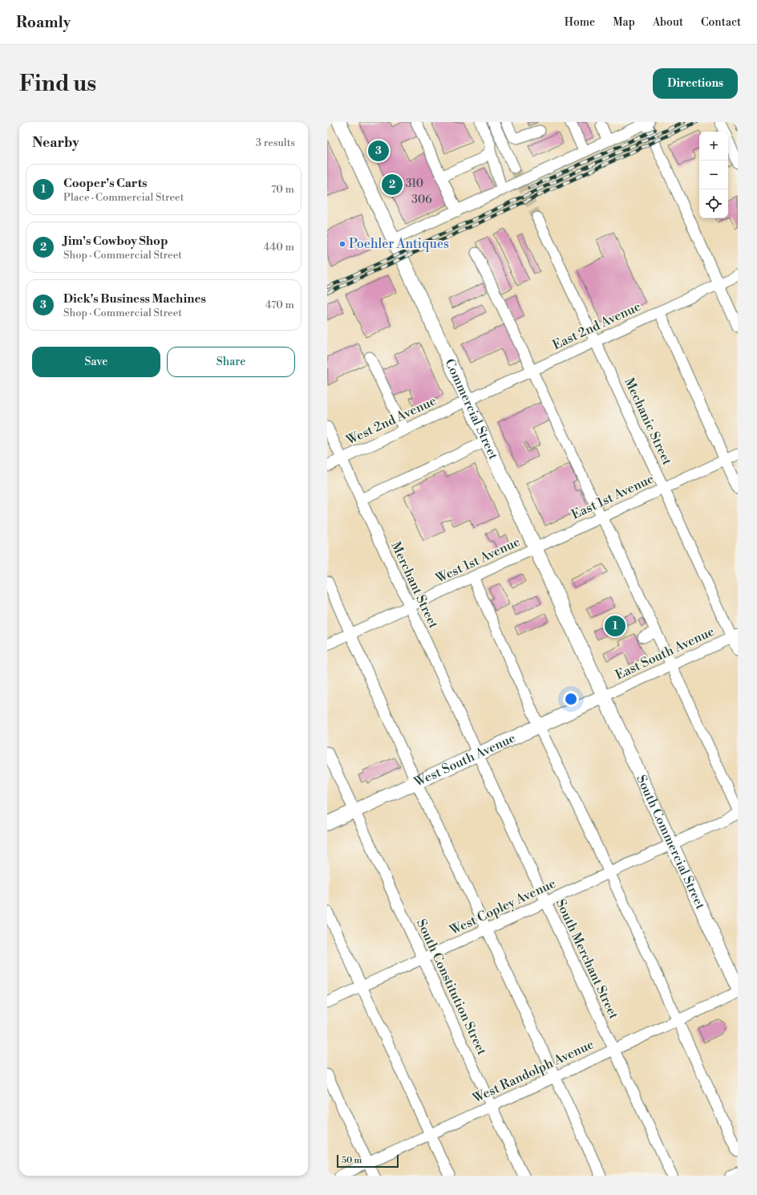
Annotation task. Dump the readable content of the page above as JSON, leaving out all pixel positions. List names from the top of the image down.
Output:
{
  "streets": {
    "main road": ["Commercial Street", "West South Avenue", "South Commercial Street"],
    "street": [
      "East 2nd Avenue",
      "West 2nd Avenue",
      "Mechanic Street",
      "East 1st Avenue",
      "West 1st Avenue",
      "Merchant Street",
      "East South Avenue",
      "West Copley Avenue",
      "South Merchant Street",
      "South Constitution Street",
      "West Randolph Avenue"
    ]
  },
  "crossings": [
    ["East 2nd Avenue", "Commercial Street"],
    ["East 2nd Avenue", "West 2nd Avenue"],
    ["East 2nd Avenue", "Mechanic Street"],
    ["Commercial Street", "West 2nd Avenue"],
    ["Commercial Street", "East 1st Avenue"],
    ["Commercial Street", "West 1st Avenue"],
    ["Commercial Street", "East South Avenue"],
    ["Commercial Street", "West South Avenue"],
    ["Commercial Street", "South Commercial Street"],
    ["West 2nd Avenue", "Merchant Street"],
    ["Mechanic Street", "East 1st Avenue"],
    ["Mechanic Street", "East South Avenue"],
    ["East 1st Avenue", "West 1st Avenue"],
    ["West 1st Avenue", "Merchant Street"],
    ["Merchant Street", "West South Avenue"],
    ["Merchant Street", "South Merchant Street"],
    ["East South Avenue", "West South Avenue"],
    ["East South Avenue", "South Commercial Street"],
    ["West South Avenue", "South Commercial Street"],
    ["West South Avenue", "South Merchant Street"],
    ["West South Avenue", "South Constitution Street"],
    ["South Commercial Street", "West Copley Avenue"],
    ["West Copley Avenue", "South Merchant Street"],
    ["West Copley Avenue", "South Constitution Street"],
    ["South Merchant Street", "West Randolph Avenue"],
    ["South Constitution Street", "West Randolph Avenue"]
  ],
  "places": ["Poehler Antiques"],
  "house_numbers": ["310", "306"],
  "scale_bar": "50 m",
  "page": {
    "header": "Roamly",
    "nav": [
      "Home",
      "Map",
      "About",
      "Contact"
    ],
    "buttons": [
      "Directions",
      ["Save", "Share"]
    ],
    "title": "Find us",
    "heading": ["Nearby", "3 results"],
    "map_buttons": ["+", "−"],
    "pins": ["3", "2", "1"],
    "list": [
      {
        "mark": "1",
        "name": "Cooper's Carts",
        "note": "Place · Commercial Street",
        "value": "70 m"
      },
      {
        "mark": "2",
        "name": "Jim's Cowboy Shop",
        "note": "Shop · Commercial Street",
        "value": "440 m"
      },
      {
        "mark": "3",
        "name": "Dick's Business Machines",
        "note": "Shop · Commercial Street",
        "value": "470 m"
      }
    ],
    "scale": "50 m"
  }
}
